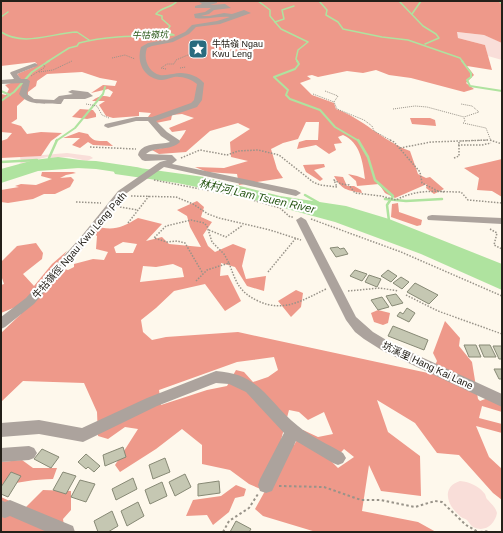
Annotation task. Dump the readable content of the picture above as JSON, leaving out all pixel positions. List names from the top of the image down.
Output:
{
  "streets": {
    "street": ["牛牯嶺徑 Ngau Kwu Leng Path", "坑溪里 Hang Kai Lane"]
  },
  "water": ["牛牯嶺坑", "林村河 Lam Tsuen River"],
  "places": {
    "place": ["牛牯嶺 Ngau Kwu Leng"]
  }
}
